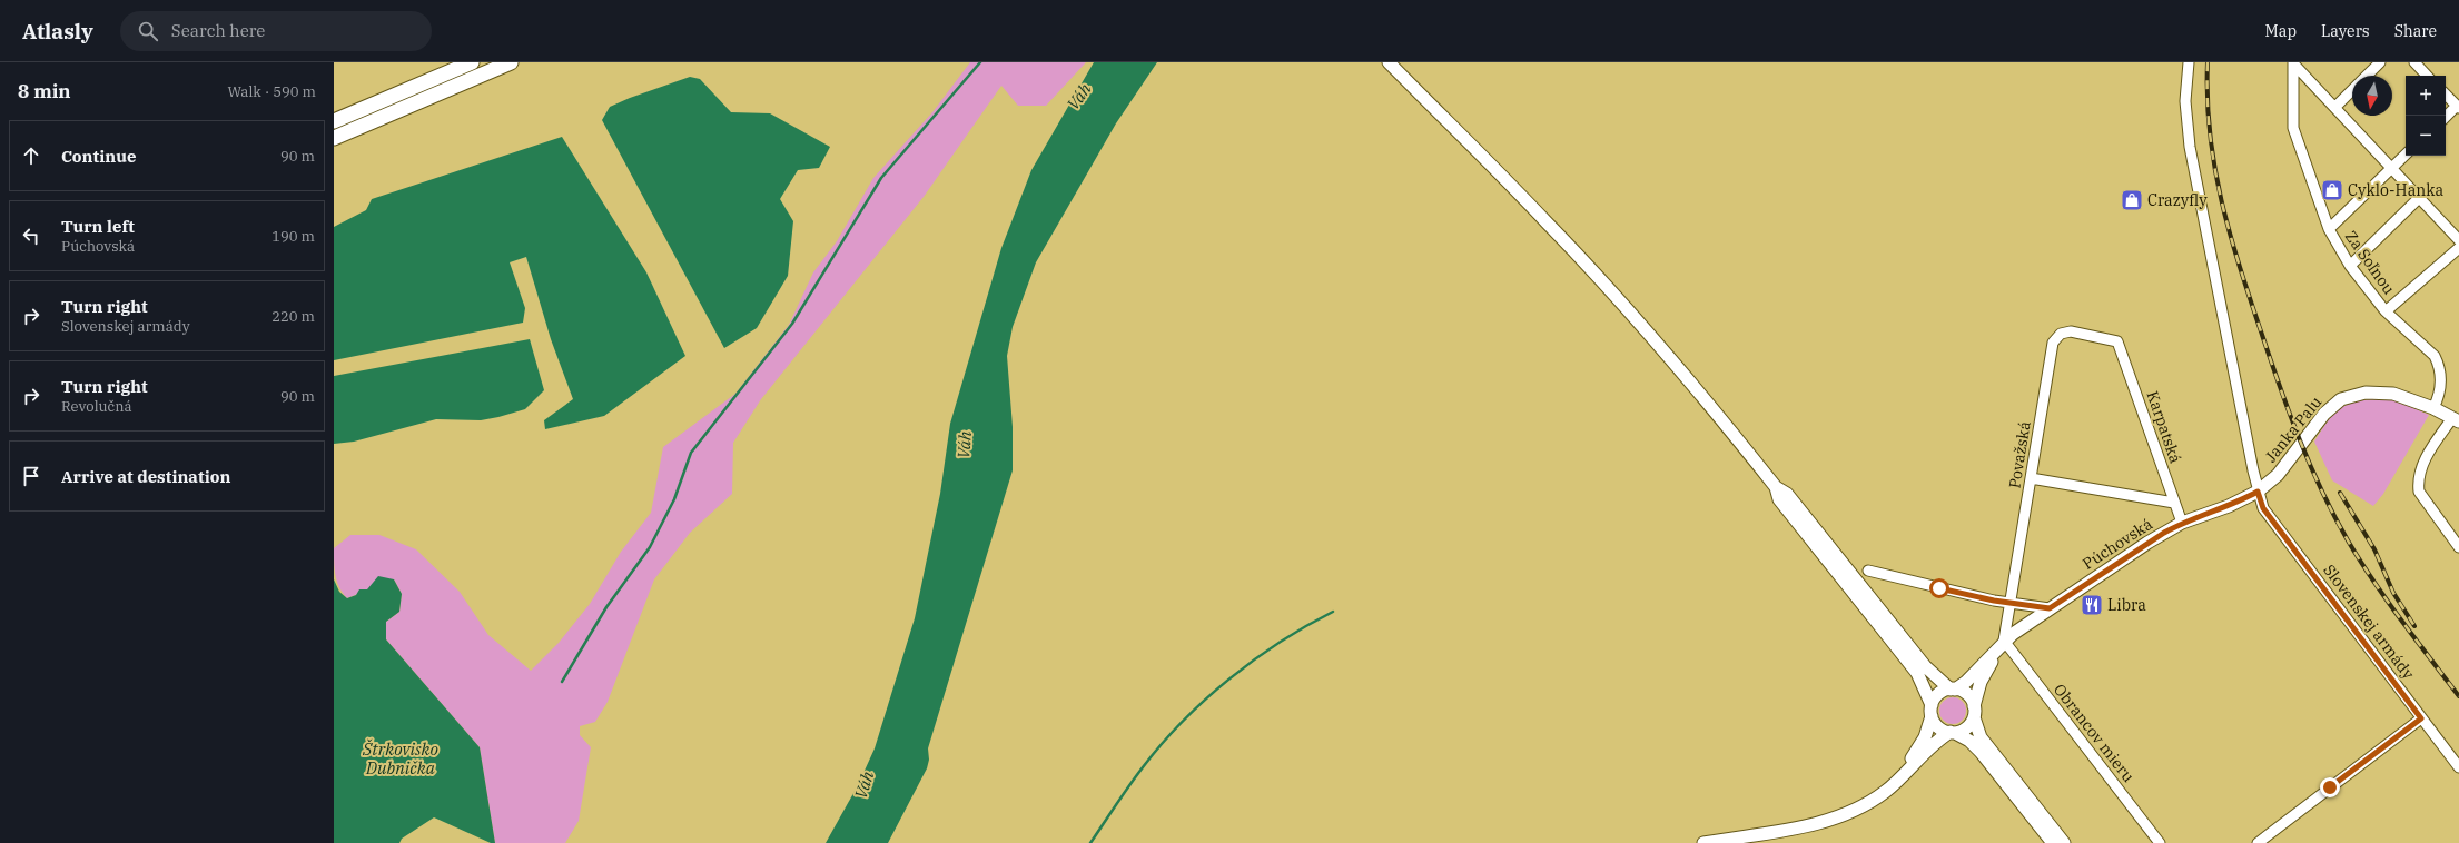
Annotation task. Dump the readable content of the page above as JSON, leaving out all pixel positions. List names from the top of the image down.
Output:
{
  "streets": {
    "main road": ["Janka Palu", "Púchovská"],
    "street": [
      "Za Soľnou",
      "Karpatská",
      "Považská",
      "Slovenskej armády",
      "Obrancov mieru"
    ]
  },
  "crossings": [
    ["Za Soľnou", "Janka Palu"],
    ["Karpatská", "Považská"],
    ["Karpatská", "Púchovská"],
    ["Janka Palu", "Púchovská"],
    ["Janka Palu", "Slovenskej armády"],
    ["Považská", "Púchovská"],
    ["Považská", "Obrancov mieru"],
    ["Púchovská", "Slovenskej armády"],
    ["Púchovská", "Obrancov mieru"]
  ],
  "water": ["Váh", "Štrkovisko Dubnička"],
  "places": {
    "shop": ["Cyklo-Hanka", "Crazyfly"],
    "restaurant": ["Libra"]
  },
  "north": "bottom",
  "page": {
    "header": "Atlasly",
    "search": "Search here",
    "nav": ["Map", "Layers", "Share"],
    "heading": ["8 min", "Walk · 590 m"],
    "map_buttons": ["+", "−"],
    "list": [
      ["Continue", "90 m"],
      ["Turn left", "Púchovská", "190 m"],
      ["Turn right", "Slovenskej armády", "220 m"],
      ["Turn right", "Revolučná", "90 m"],
      "Arrive at destination"
    ]
  }
}
